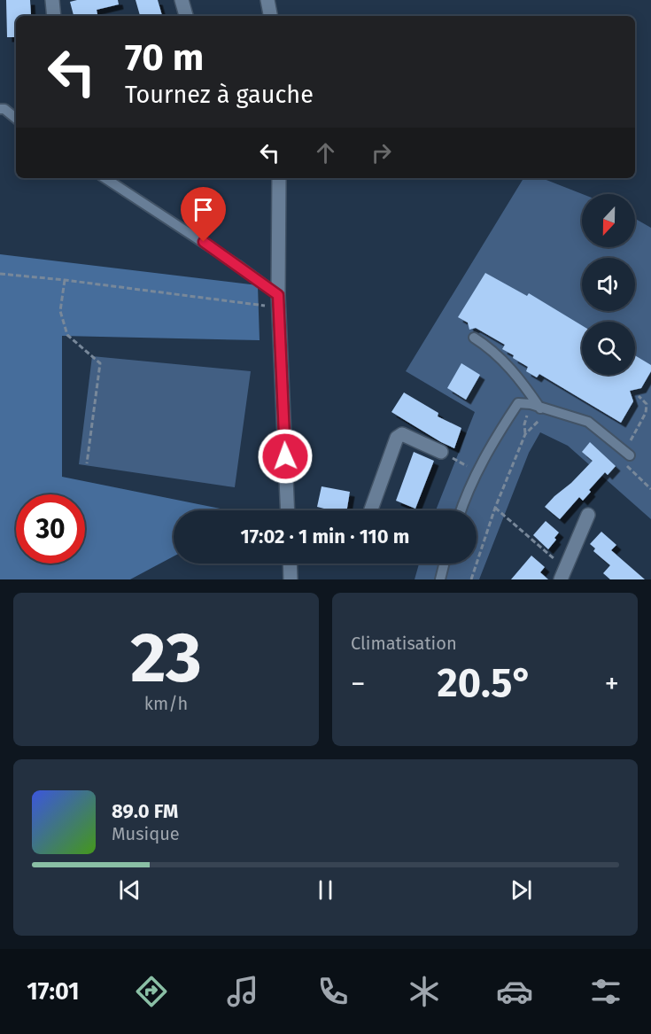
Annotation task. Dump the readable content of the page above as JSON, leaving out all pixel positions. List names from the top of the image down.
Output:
{
  "north": "bottom",
  "page": {
    "turn": ["70 m", "Tournez à gauche"],
    "limit": "30",
    "trip": "17:02 · 1 min · 110 m",
    "tile": [
      ["23", "km/h"],
      "Climatisation"
    ],
    "heat": ["−", "20.5°", "+"],
    "song": ["89.0 FM", "Musique"],
    "tabs": "17:01"
  }
}
